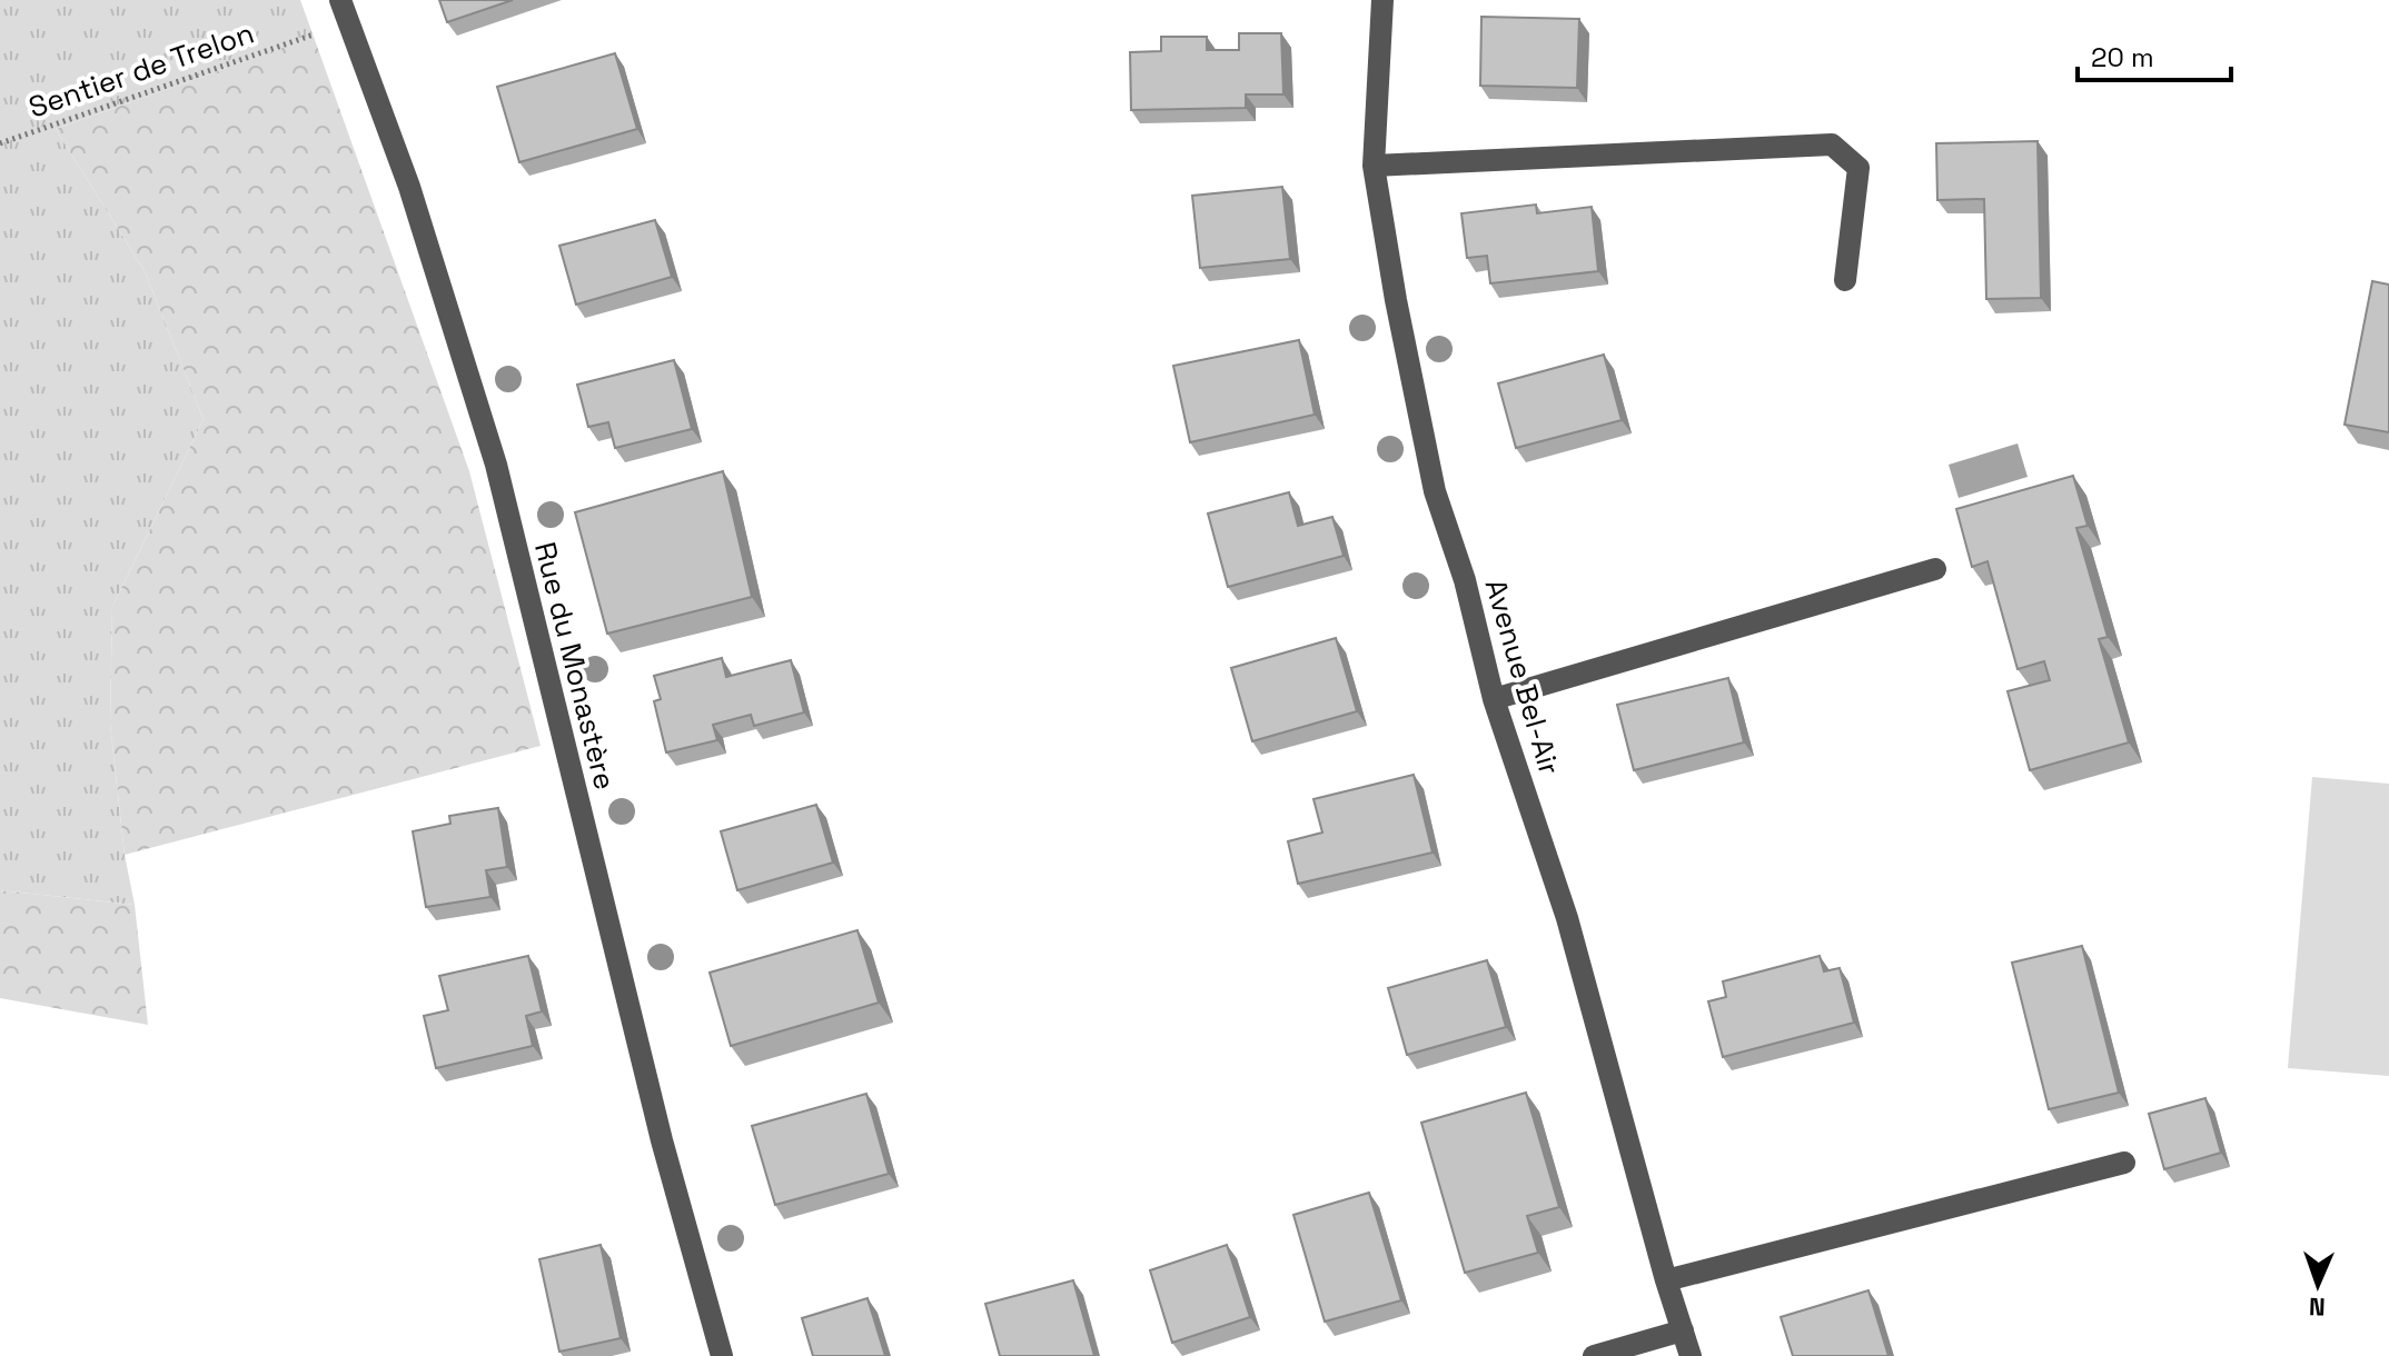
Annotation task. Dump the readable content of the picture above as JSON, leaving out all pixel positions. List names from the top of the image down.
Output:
{
  "streets": {
    "street": ["Rue du Monastère", "Avenue Bel-Air"],
    "path": ["Sentier de Trelon"]
  },
  "crossings": [
    ["Sentier de Trelon", "Rue du Monastère"]
  ],
  "scale_bar": "20 m",
  "north": "bottom"
}
